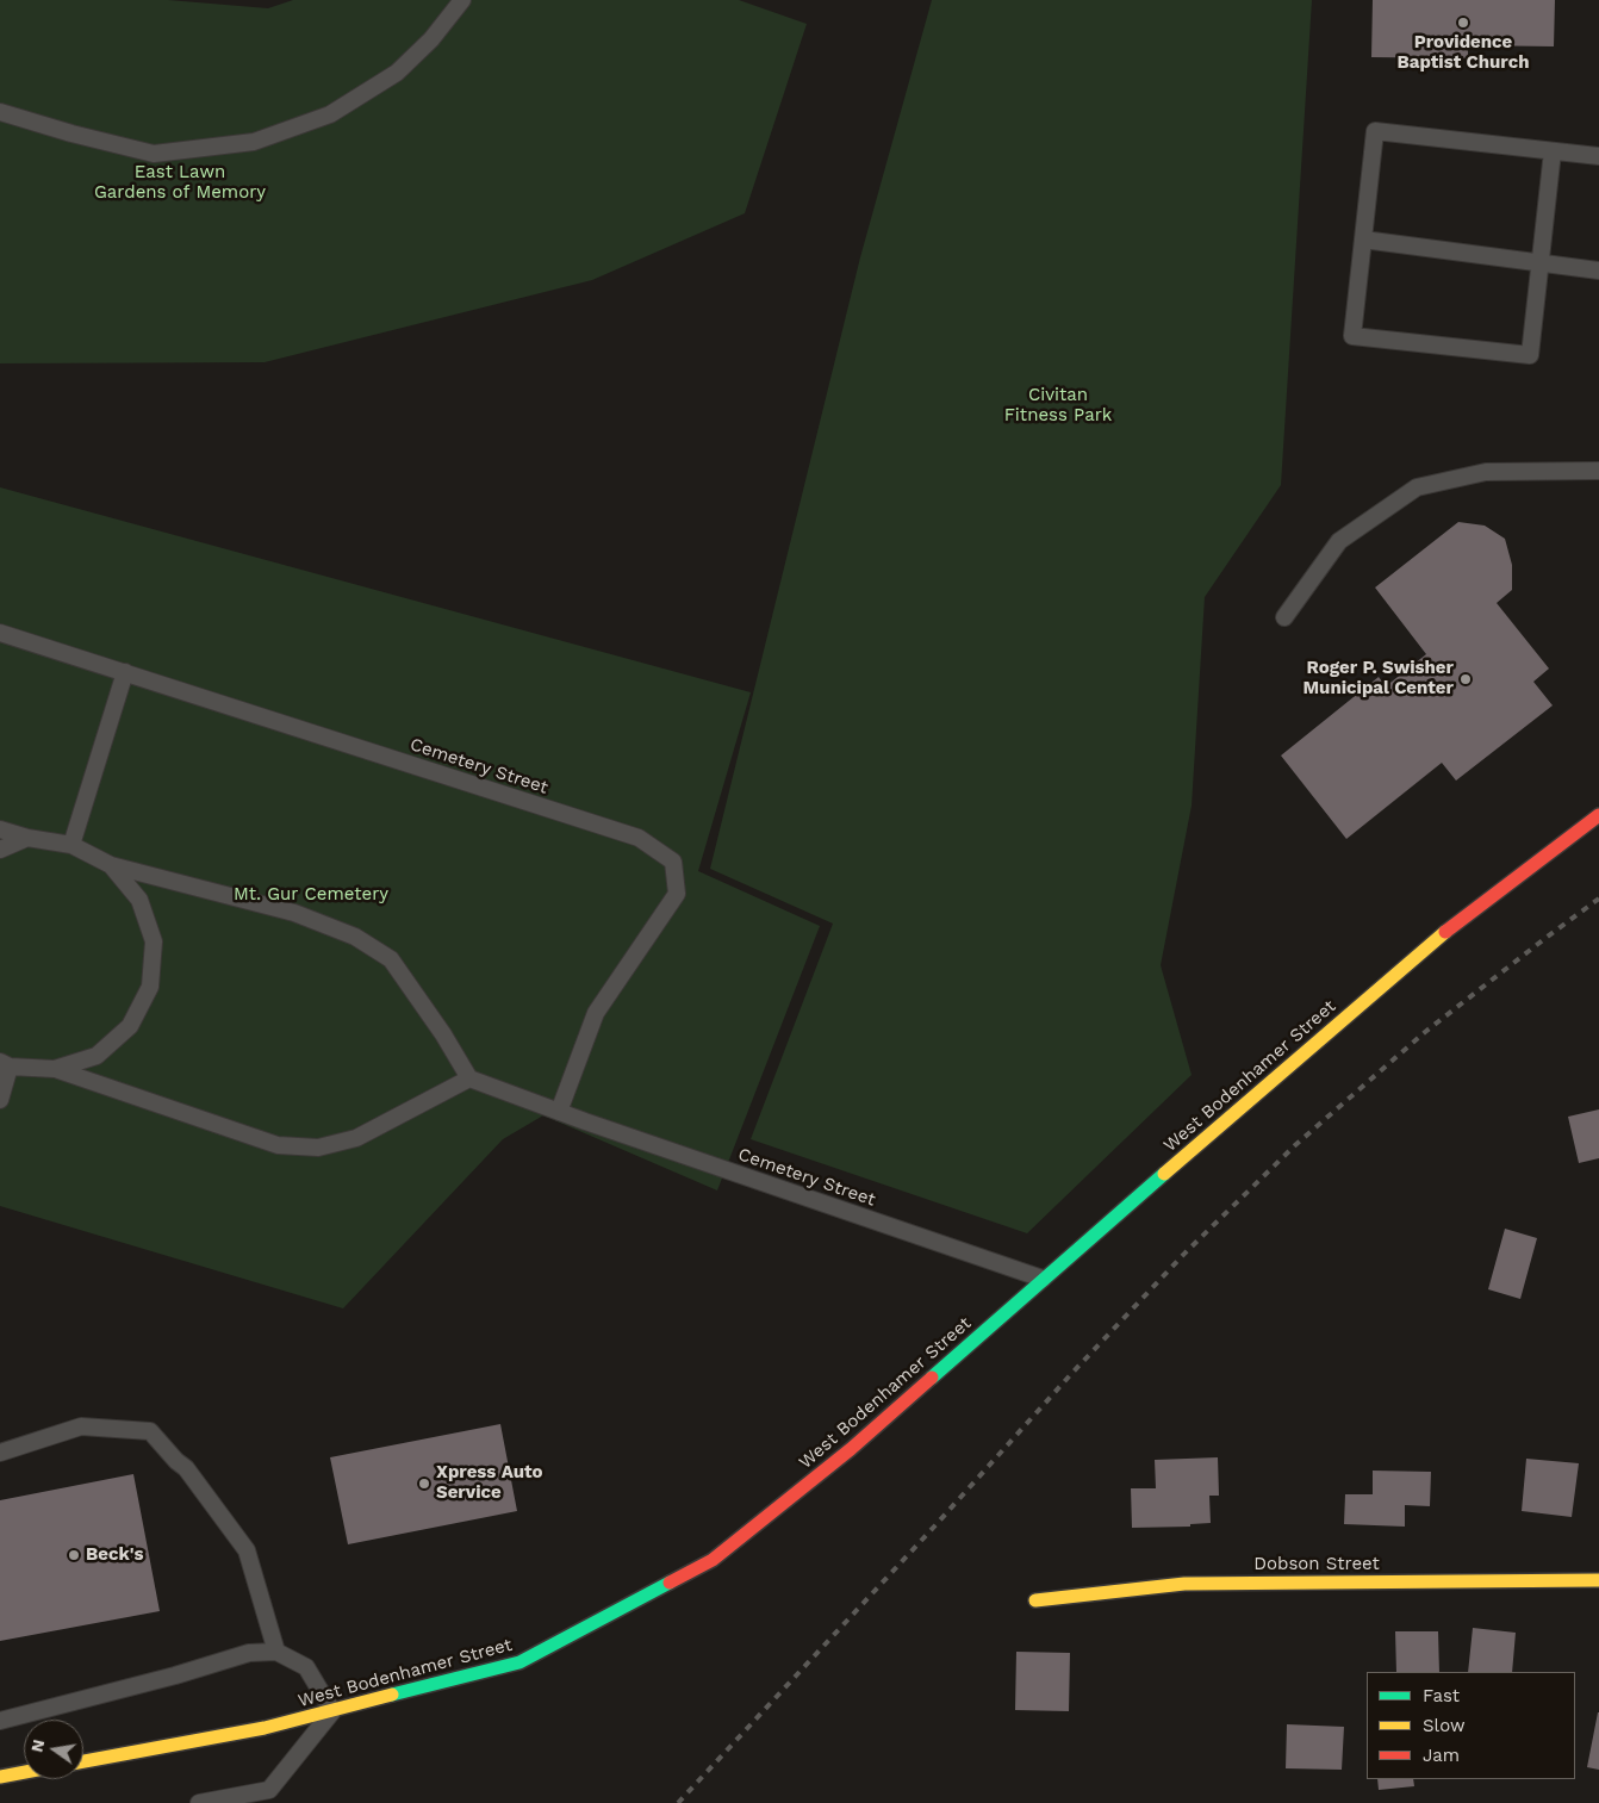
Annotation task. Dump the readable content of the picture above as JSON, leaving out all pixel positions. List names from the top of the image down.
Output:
{
  "streets": {
    "main road": ["West Bodenhamer Street", "Dobson Street"],
    "lane": ["Cemetery Street"]
  },
  "crossings": [
    ["Cemetery Street", "West Bodenhamer Street"]
  ],
  "parks": ["East Lawn Gardens of Memory", "Civitan Fitness Park", "Mt. Gur Cemetery"],
  "places": [
    "Providence Baptist Church",
    "Roger P. Swisher Municipal Center",
    "Xpress Auto Service",
    "Beck's"
  ],
  "legend": ["Fast", "Slow", "Jam"],
  "north": "left"
}
